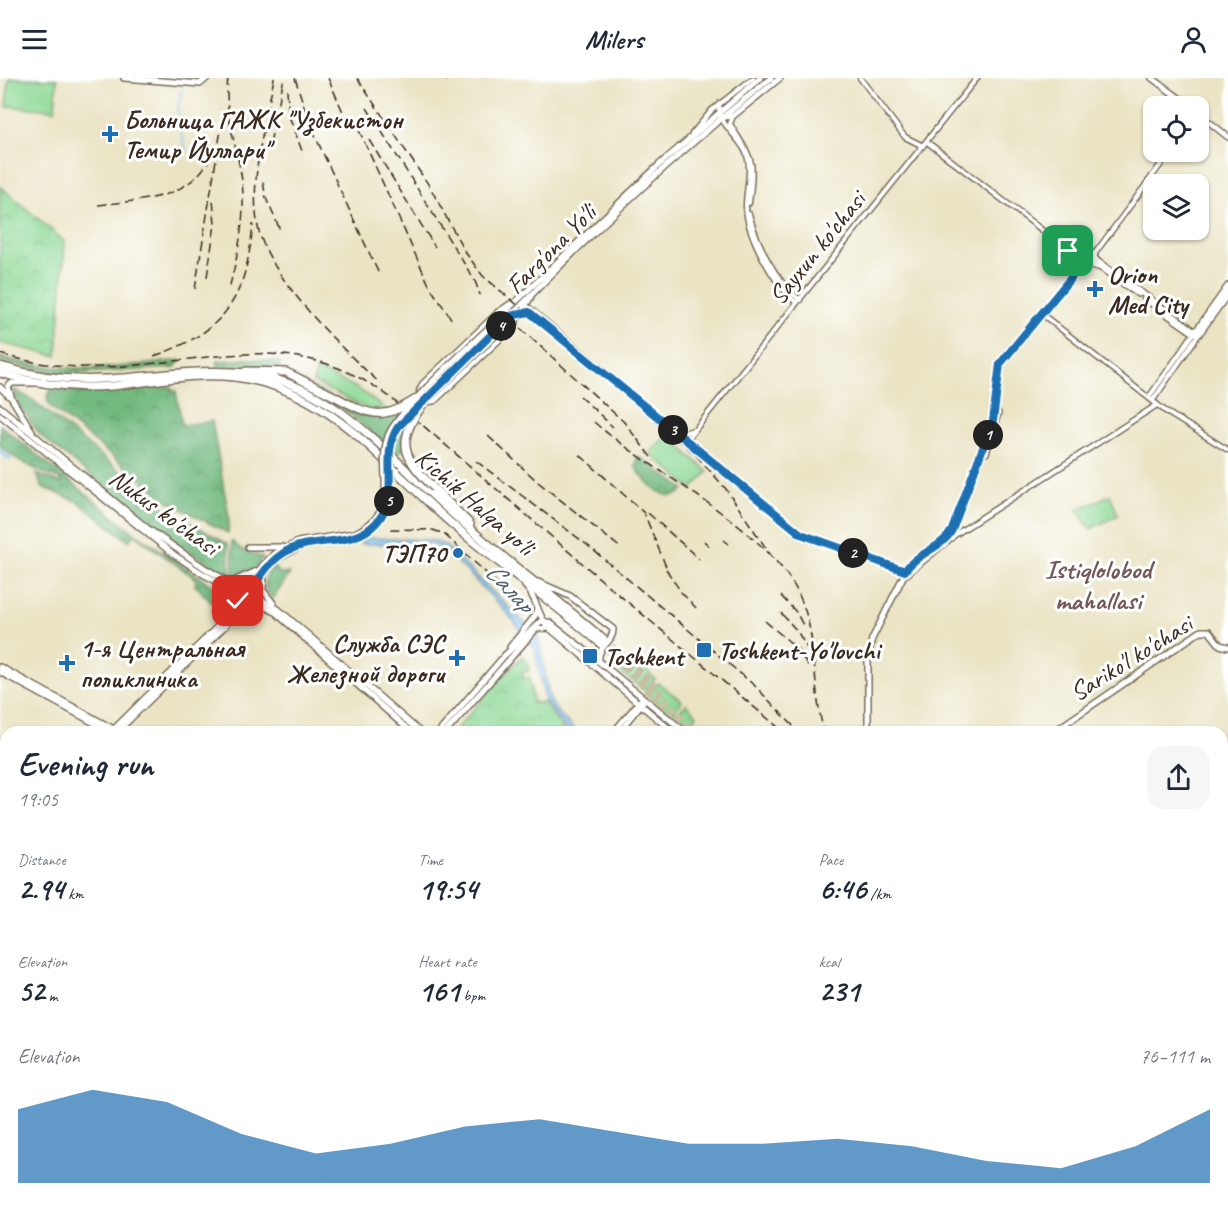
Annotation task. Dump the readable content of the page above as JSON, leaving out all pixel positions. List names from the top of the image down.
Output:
{
  "streets": {
    "highway": ["Kichik Halqa yo'li"],
    "main road": ["Farg'ona Yo'li", "Nukus ko'chasi", "Sariko'l ko'chasi"],
    "street": ["Sayxun ko'chasi"]
  },
  "crossings": [
    ["Farg'ona Yo'li", "Nukus ko'chasi"]
  ],
  "districts": ["Istiqlolobod mahallasi"],
  "water": ["Салар"],
  "places": {
    "health": [
      "Больница ГАЖК \"Узбекистон Темир Йуллари\"",
      "Orion Med City",
      "Служба СЭС Железной дороги",
      "1-я Центральная поликлиника"
    ],
    "other": ["ТЭП70"],
    "transit": ["Toshkent-Yo'lovchi", "Toshkent"]
  },
  "page": {
    "header": "Milers",
    "pins": [
      "4",
      "3",
      "1",
      "5",
      "2"
    ],
    "heading": ["Evening run", "19:05"],
    "stats": [
      ["Distance", "2.94 km"],
      ["Time", "19:54"],
      ["Pace", "6:46 /km"],
      ["Elevation", "52 m"],
      ["Heart rate", "161 bpm"],
      ["kcal", "231"]
    ],
    "chart": ["Elevation", "76–111 m"]
  }
}
